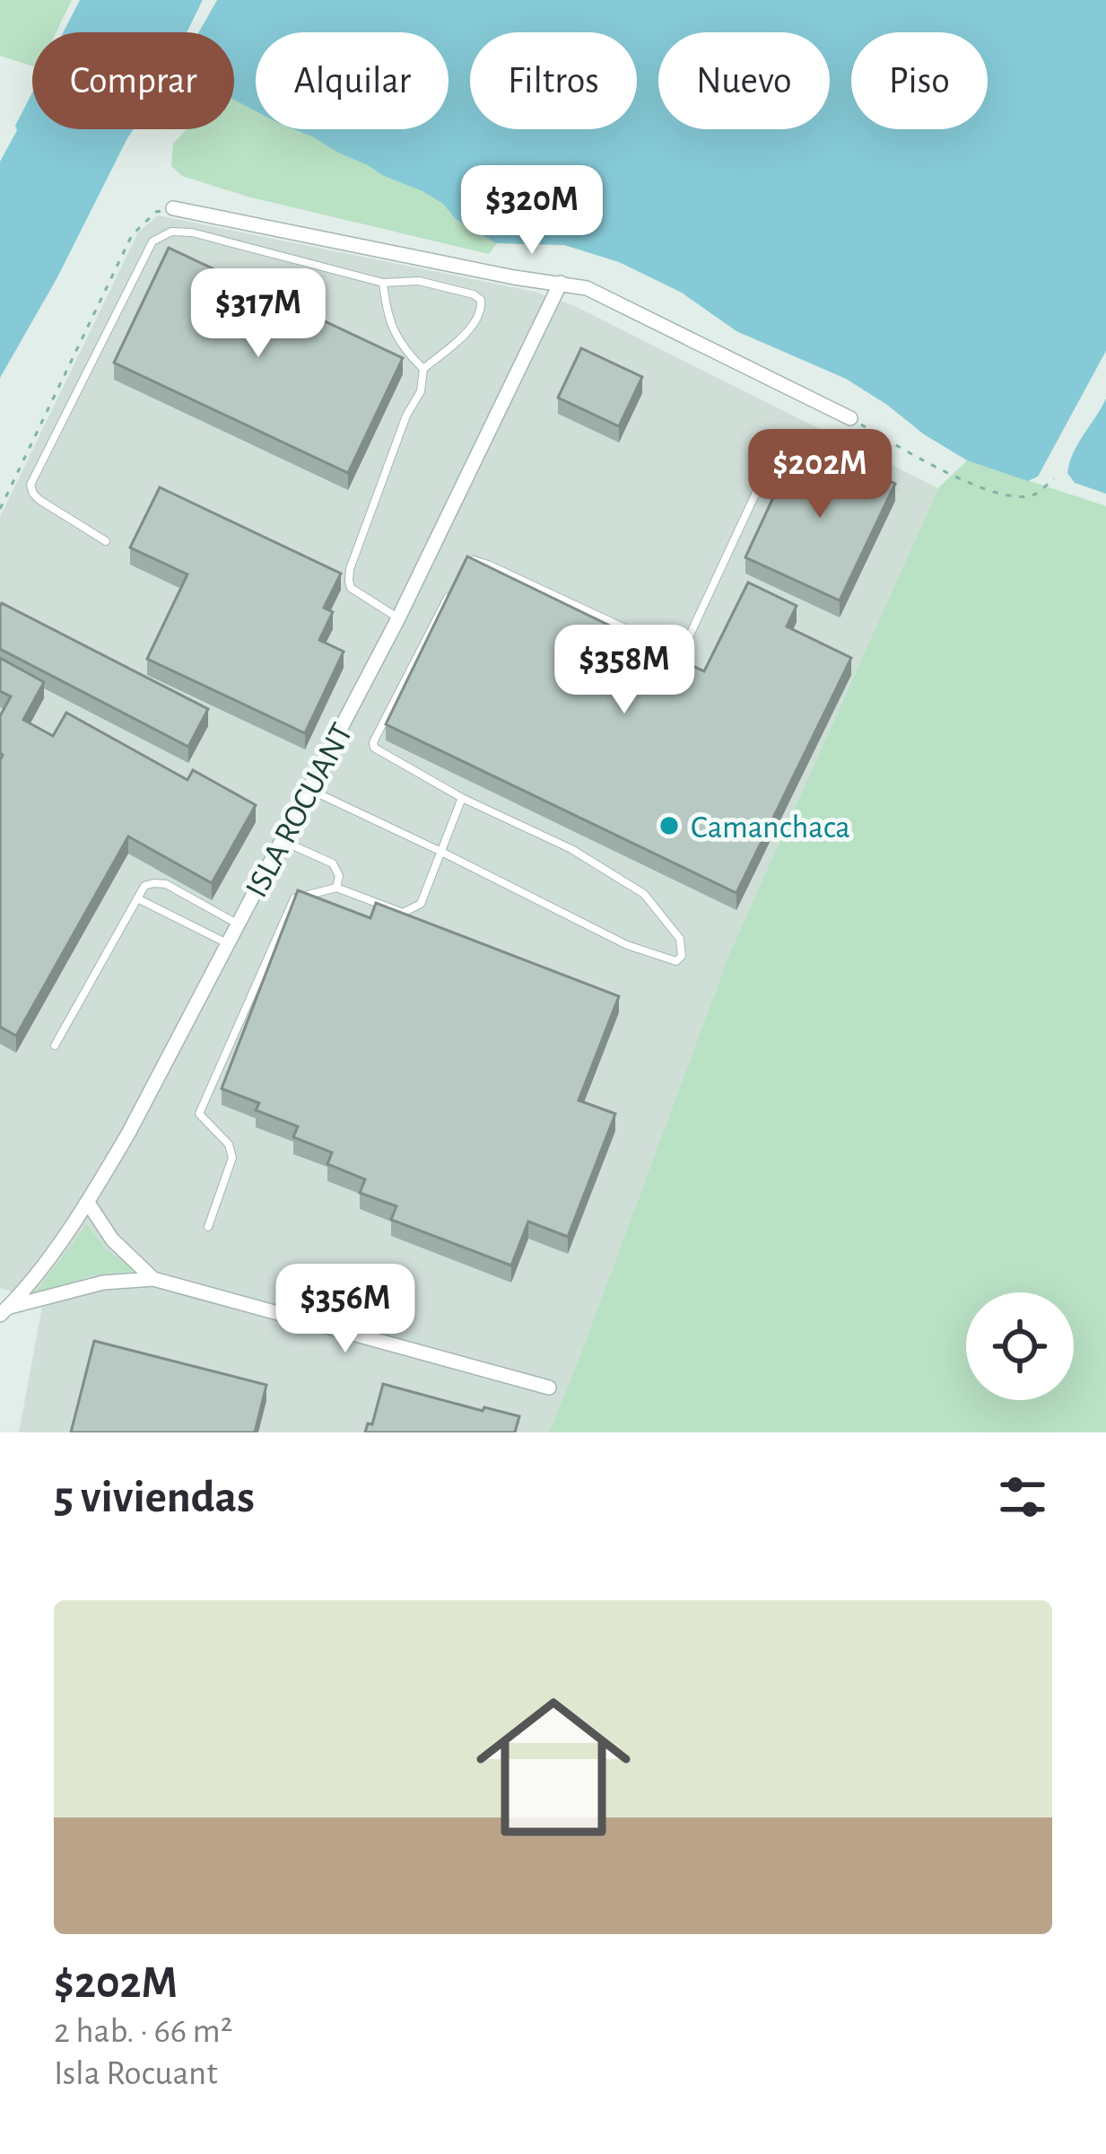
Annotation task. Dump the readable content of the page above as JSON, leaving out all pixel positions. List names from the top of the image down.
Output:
{
  "streets": {
    "street": ["ISLA ROCUANT"]
  },
  "places": ["Camanchaca"],
  "page": {
    "chip": [
      "Comprar",
      "Alquilar",
      "Filtros",
      "Nuevo",
      "Piso"
    ],
    "price": [
      "$320M",
      "$317M",
      "$202M",
      "$358M",
      "$356M"
    ],
    "heading": "5 viviendas",
    "list": [
      {
        "name": "$202M",
        "note": "2 hab. · 66 m² · Isla Rocuant"
      }
    ]
  }
}
